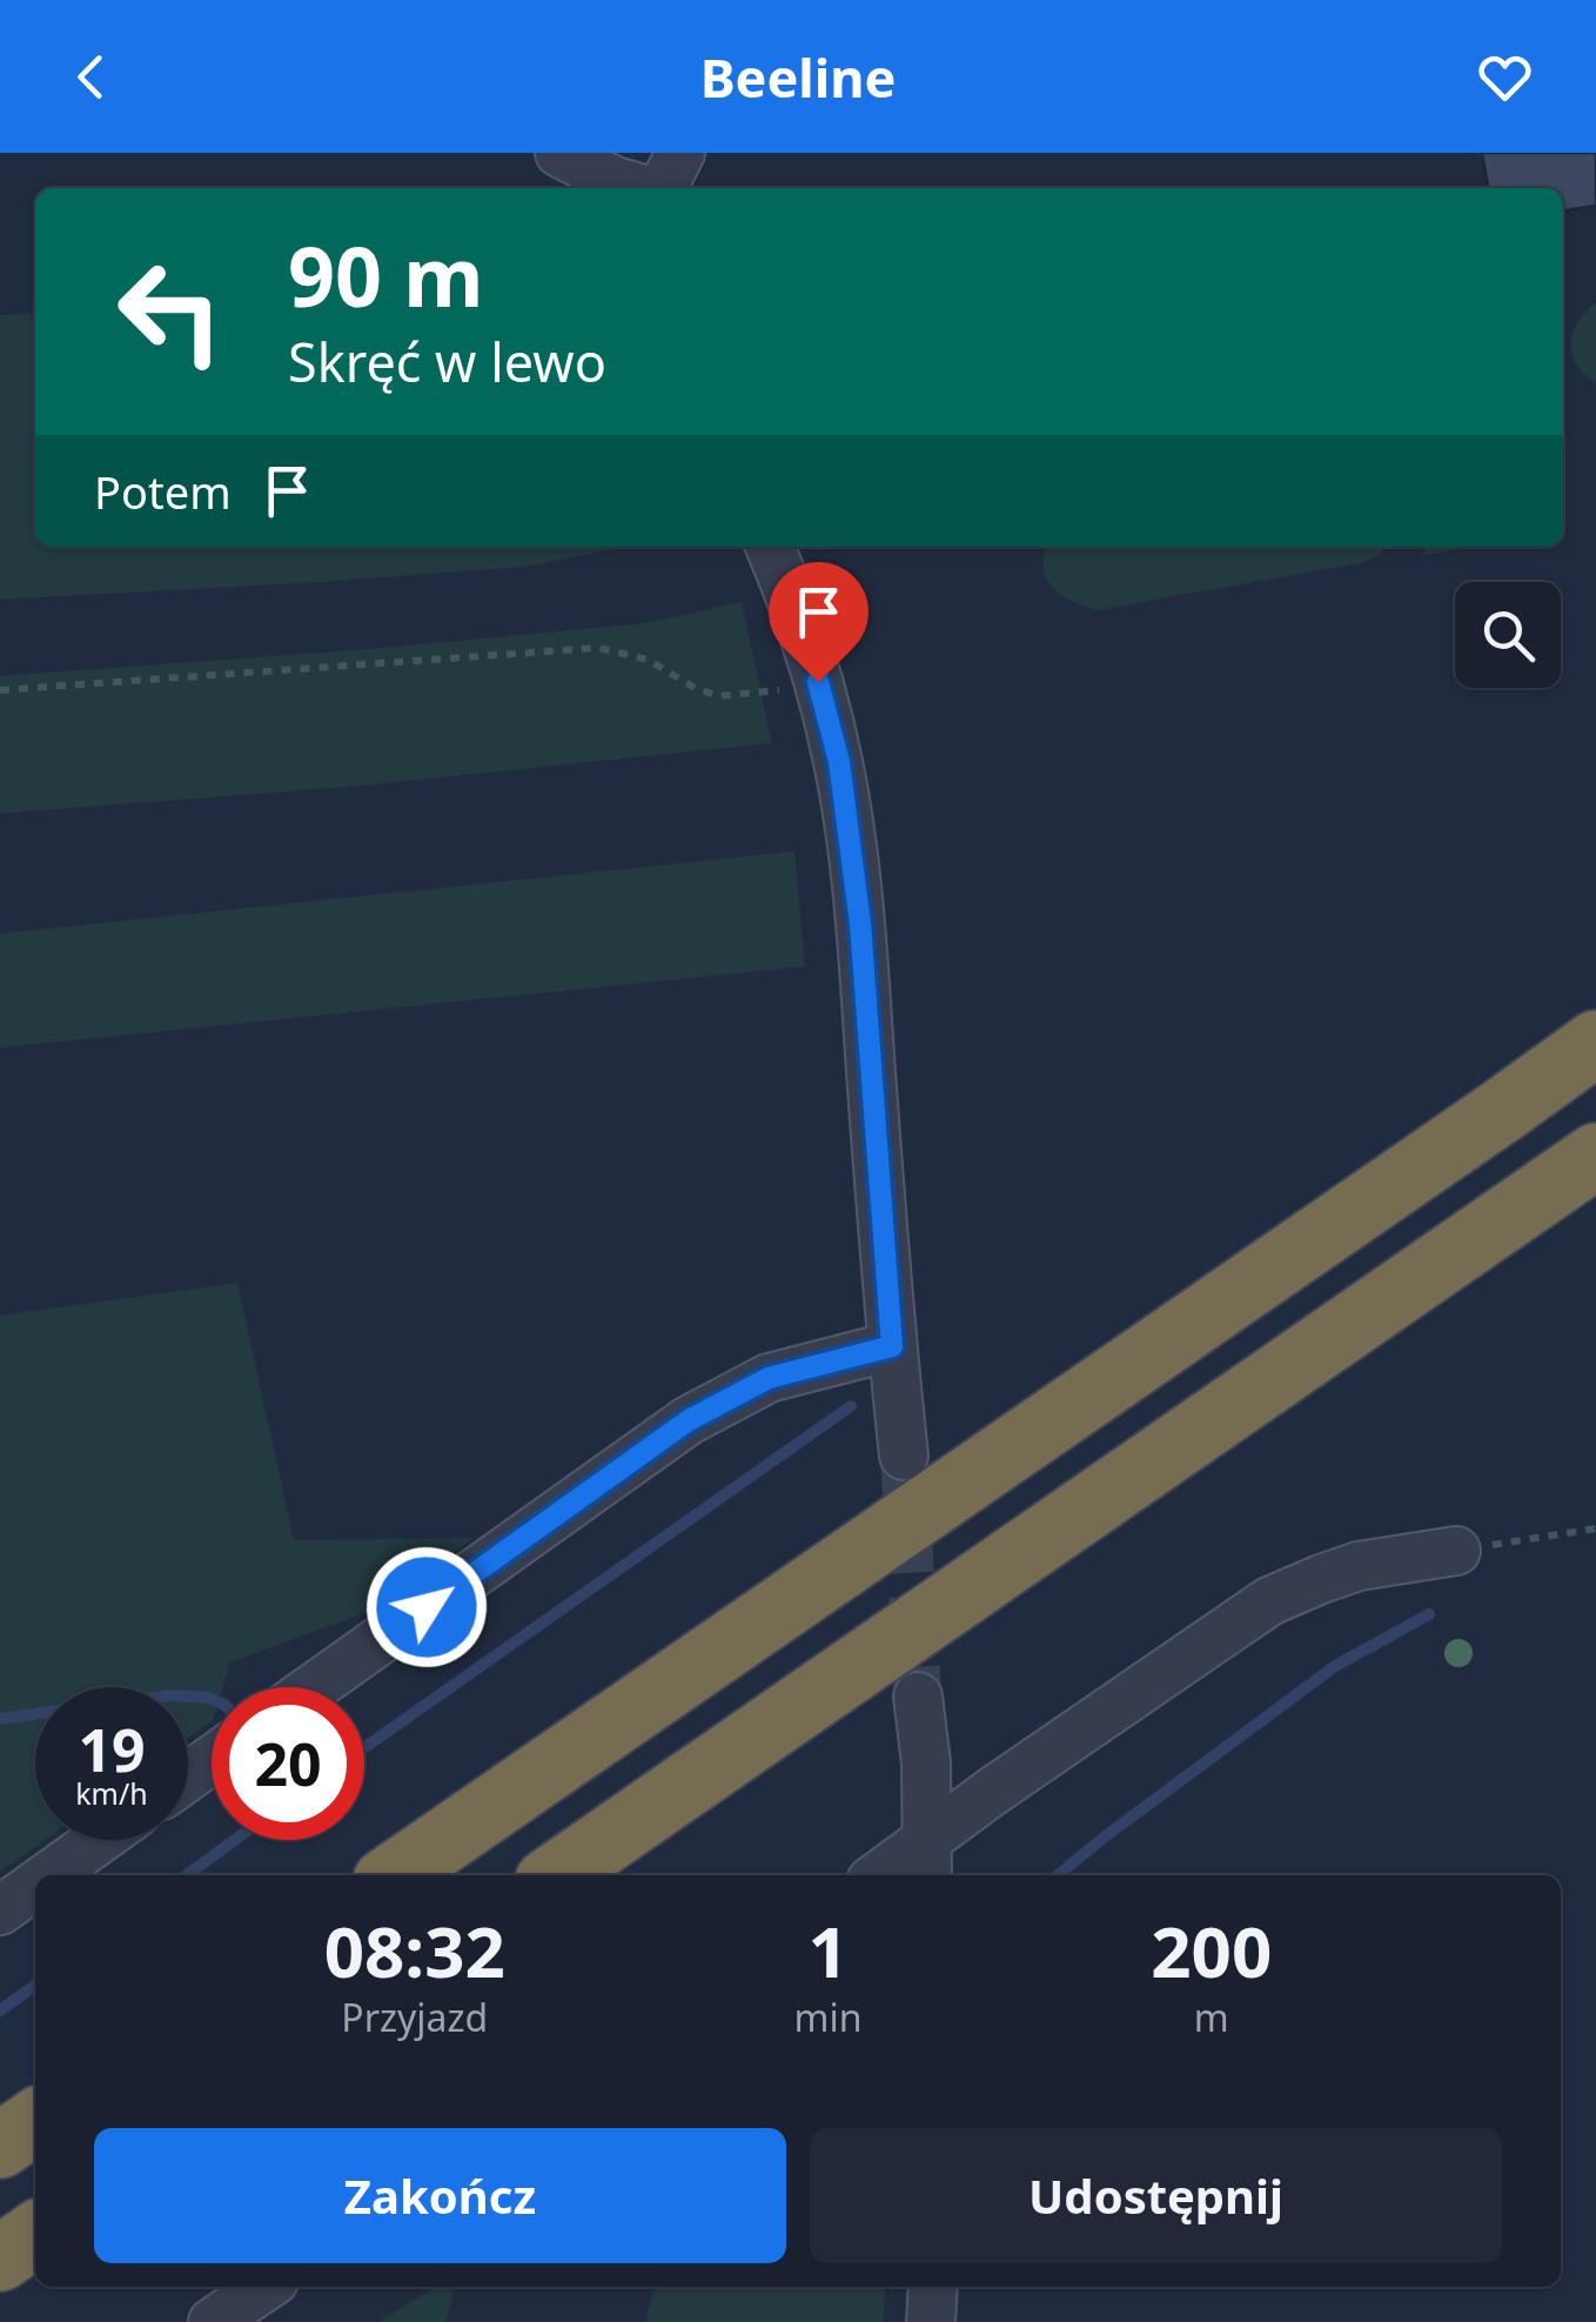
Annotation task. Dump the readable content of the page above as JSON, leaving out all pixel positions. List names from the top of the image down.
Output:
{
  "page": {
    "header": "Beeline",
    "turn": ["90 m", "Skręć w lewo"],
    "then": "Potem",
    "speed": "19 km/h",
    "limit": "20",
    "eta": [
      "08:32",
      "Przyjazd",
      "1",
      "min",
      "200",
      "m"
    ],
    "buttons": ["Zakończ", "Udostępnij"]
  }
}
